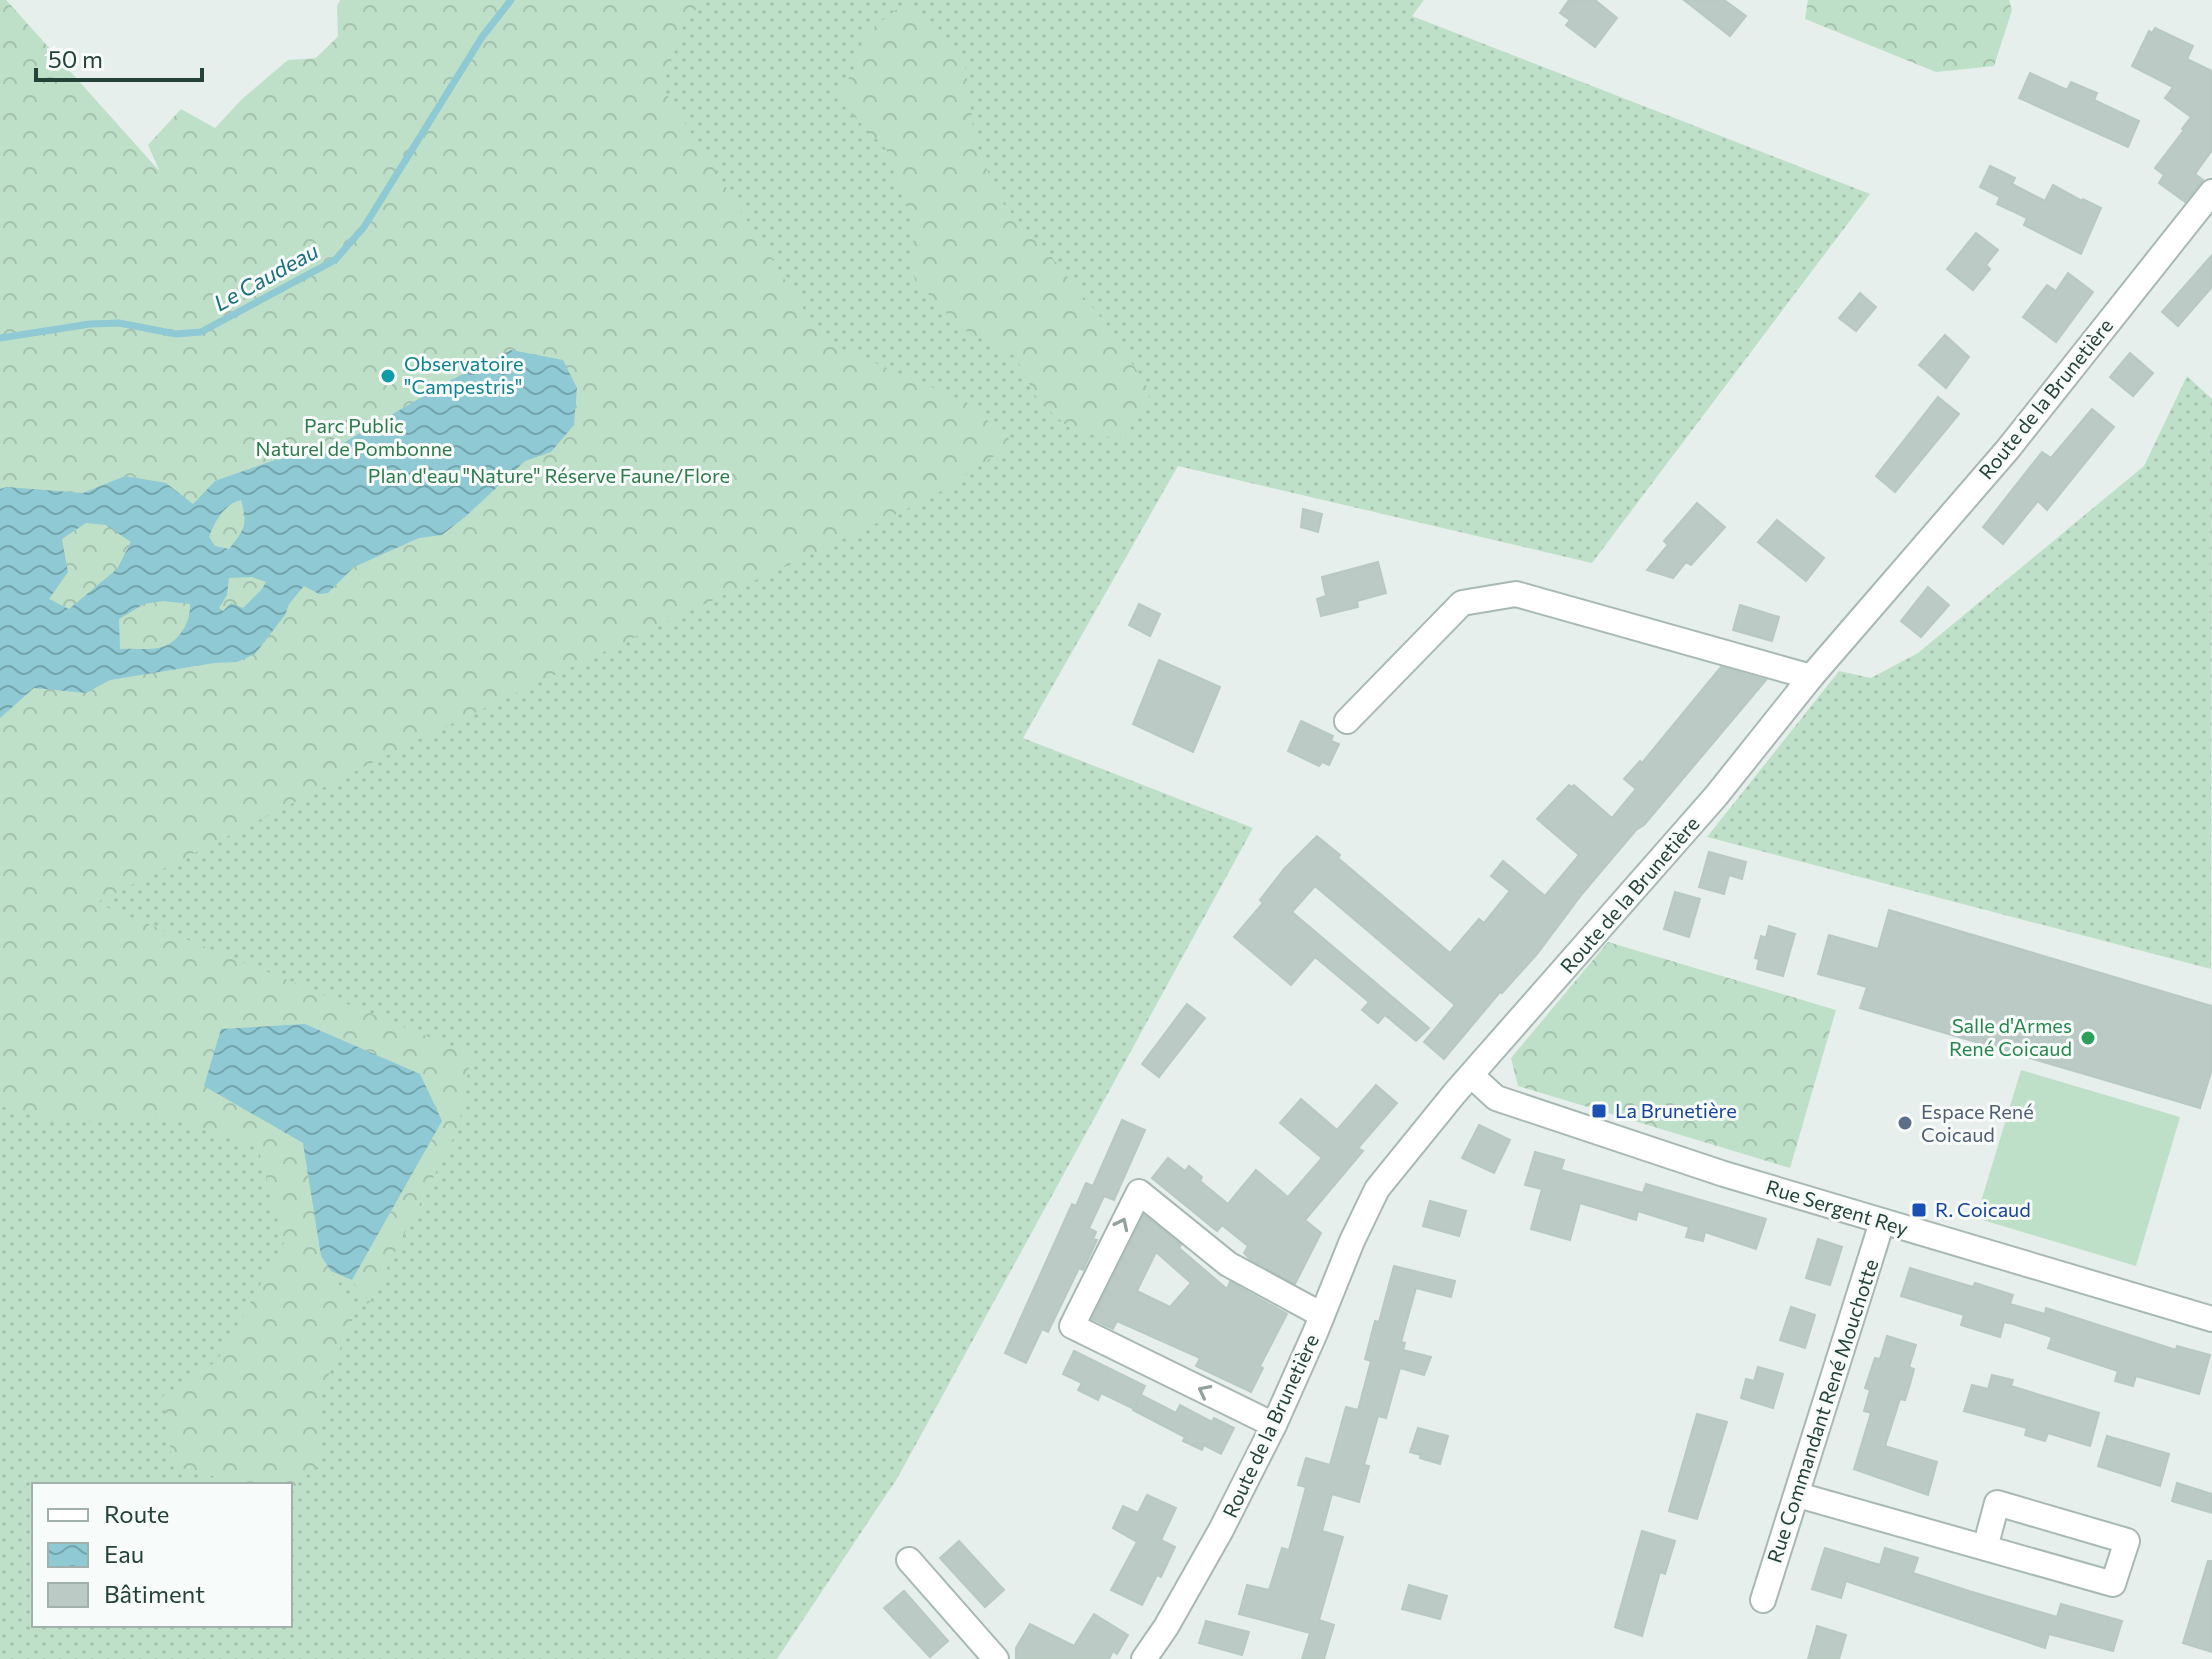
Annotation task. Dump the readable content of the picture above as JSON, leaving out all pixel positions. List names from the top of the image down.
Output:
{
  "streets": {
    "street": ["Route de la Brunetière", "Rue Sergent Rey", "Rue Commandant René Mouchotte"]
  },
  "crossings": [
    ["Route de la Brunetière", "Rue Sergent Rey"],
    ["Rue Sergent Rey", "Rue Commandant René Mouchotte"]
  ],
  "water": ["Le Caudeau"],
  "parks": ["Parc Public Naturel de Pombonne", "Plan d'eau \"Nature\" Réserve Faune/Flore"],
  "places": {
    "other": ["Observatoire \"Campestris\"", "Salle d'Armes René Coicaud", "Espace René Coicaud"],
    "transit": ["La Brunetière", "R. Coicaud"]
  },
  "legend": ["Route", "Eau", "Bâtiment"],
  "scale_bar": "50 m"
}
